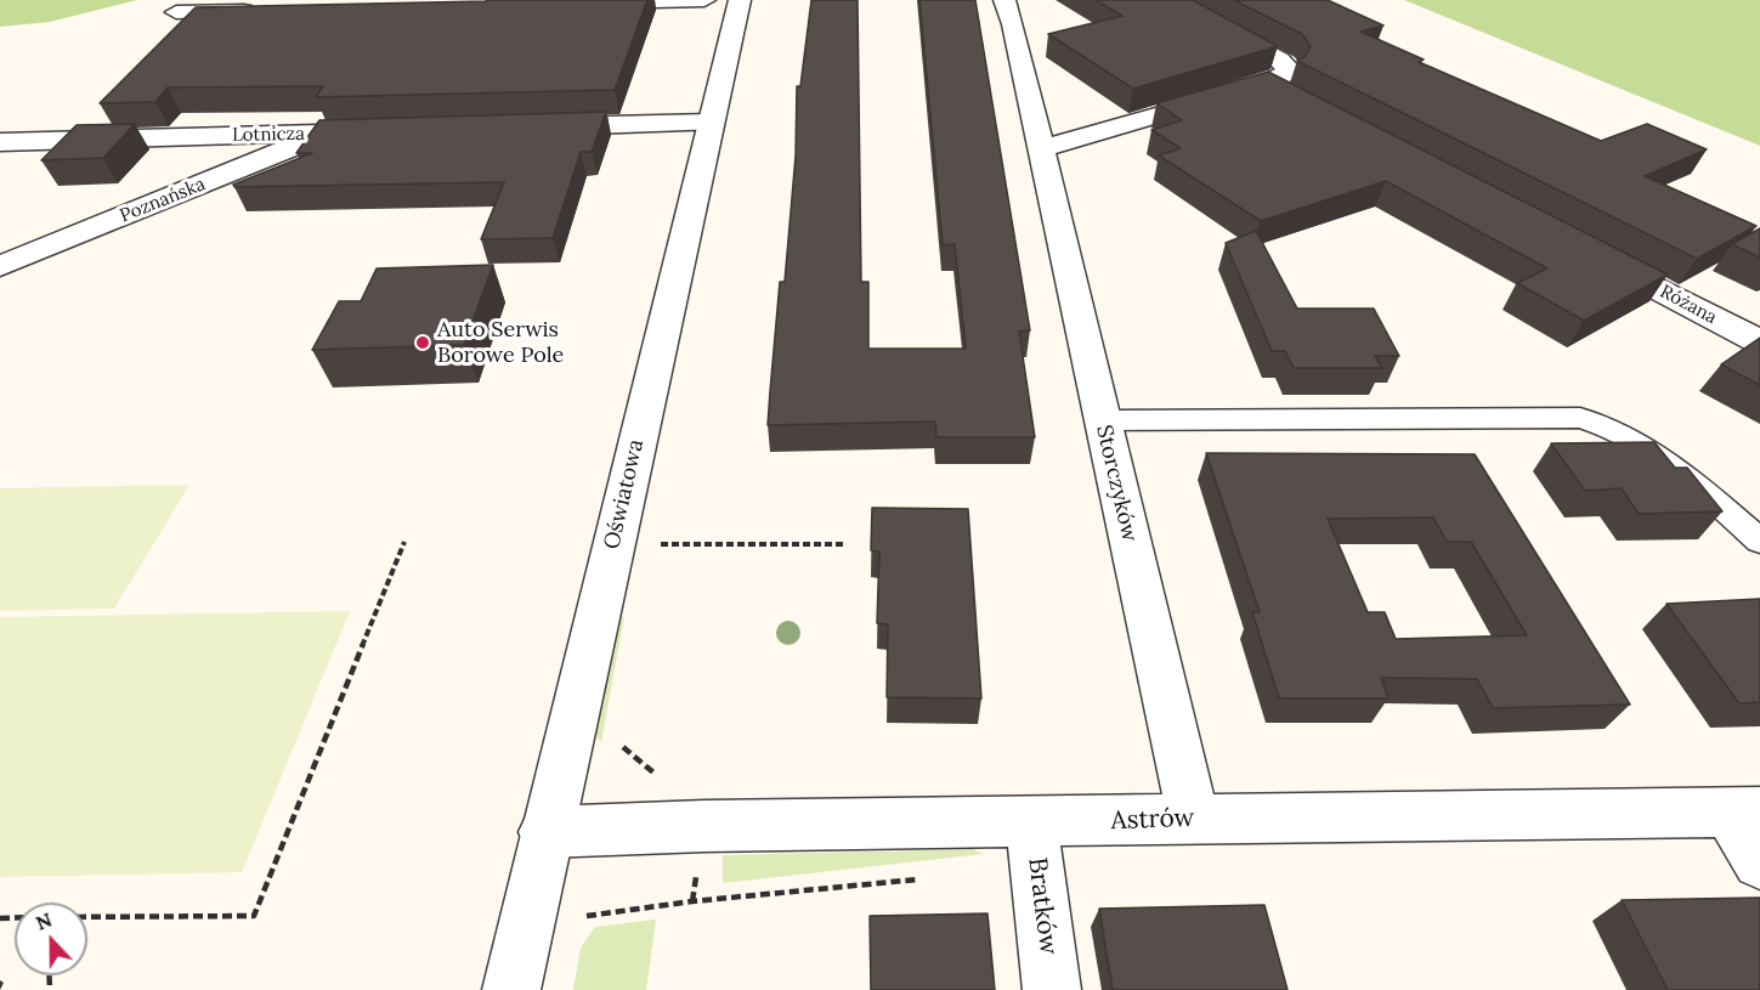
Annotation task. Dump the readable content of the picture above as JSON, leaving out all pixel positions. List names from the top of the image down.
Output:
{
  "streets": {
    "street": [
      "Lotnicza",
      "Poznańska",
      "Różana",
      "Storczyków",
      "Oświatowa",
      "Astrów",
      "Bratków"
    ]
  },
  "crossings": [
    ["Lotnicza", "Poznańska"],
    ["Storczyków", "Astrów"],
    ["Oświatowa", "Astrów"],
    ["Astrów", "Bratków"]
  ],
  "places": ["Auto Serwis Borowe Pole"],
  "north": "top"
}
